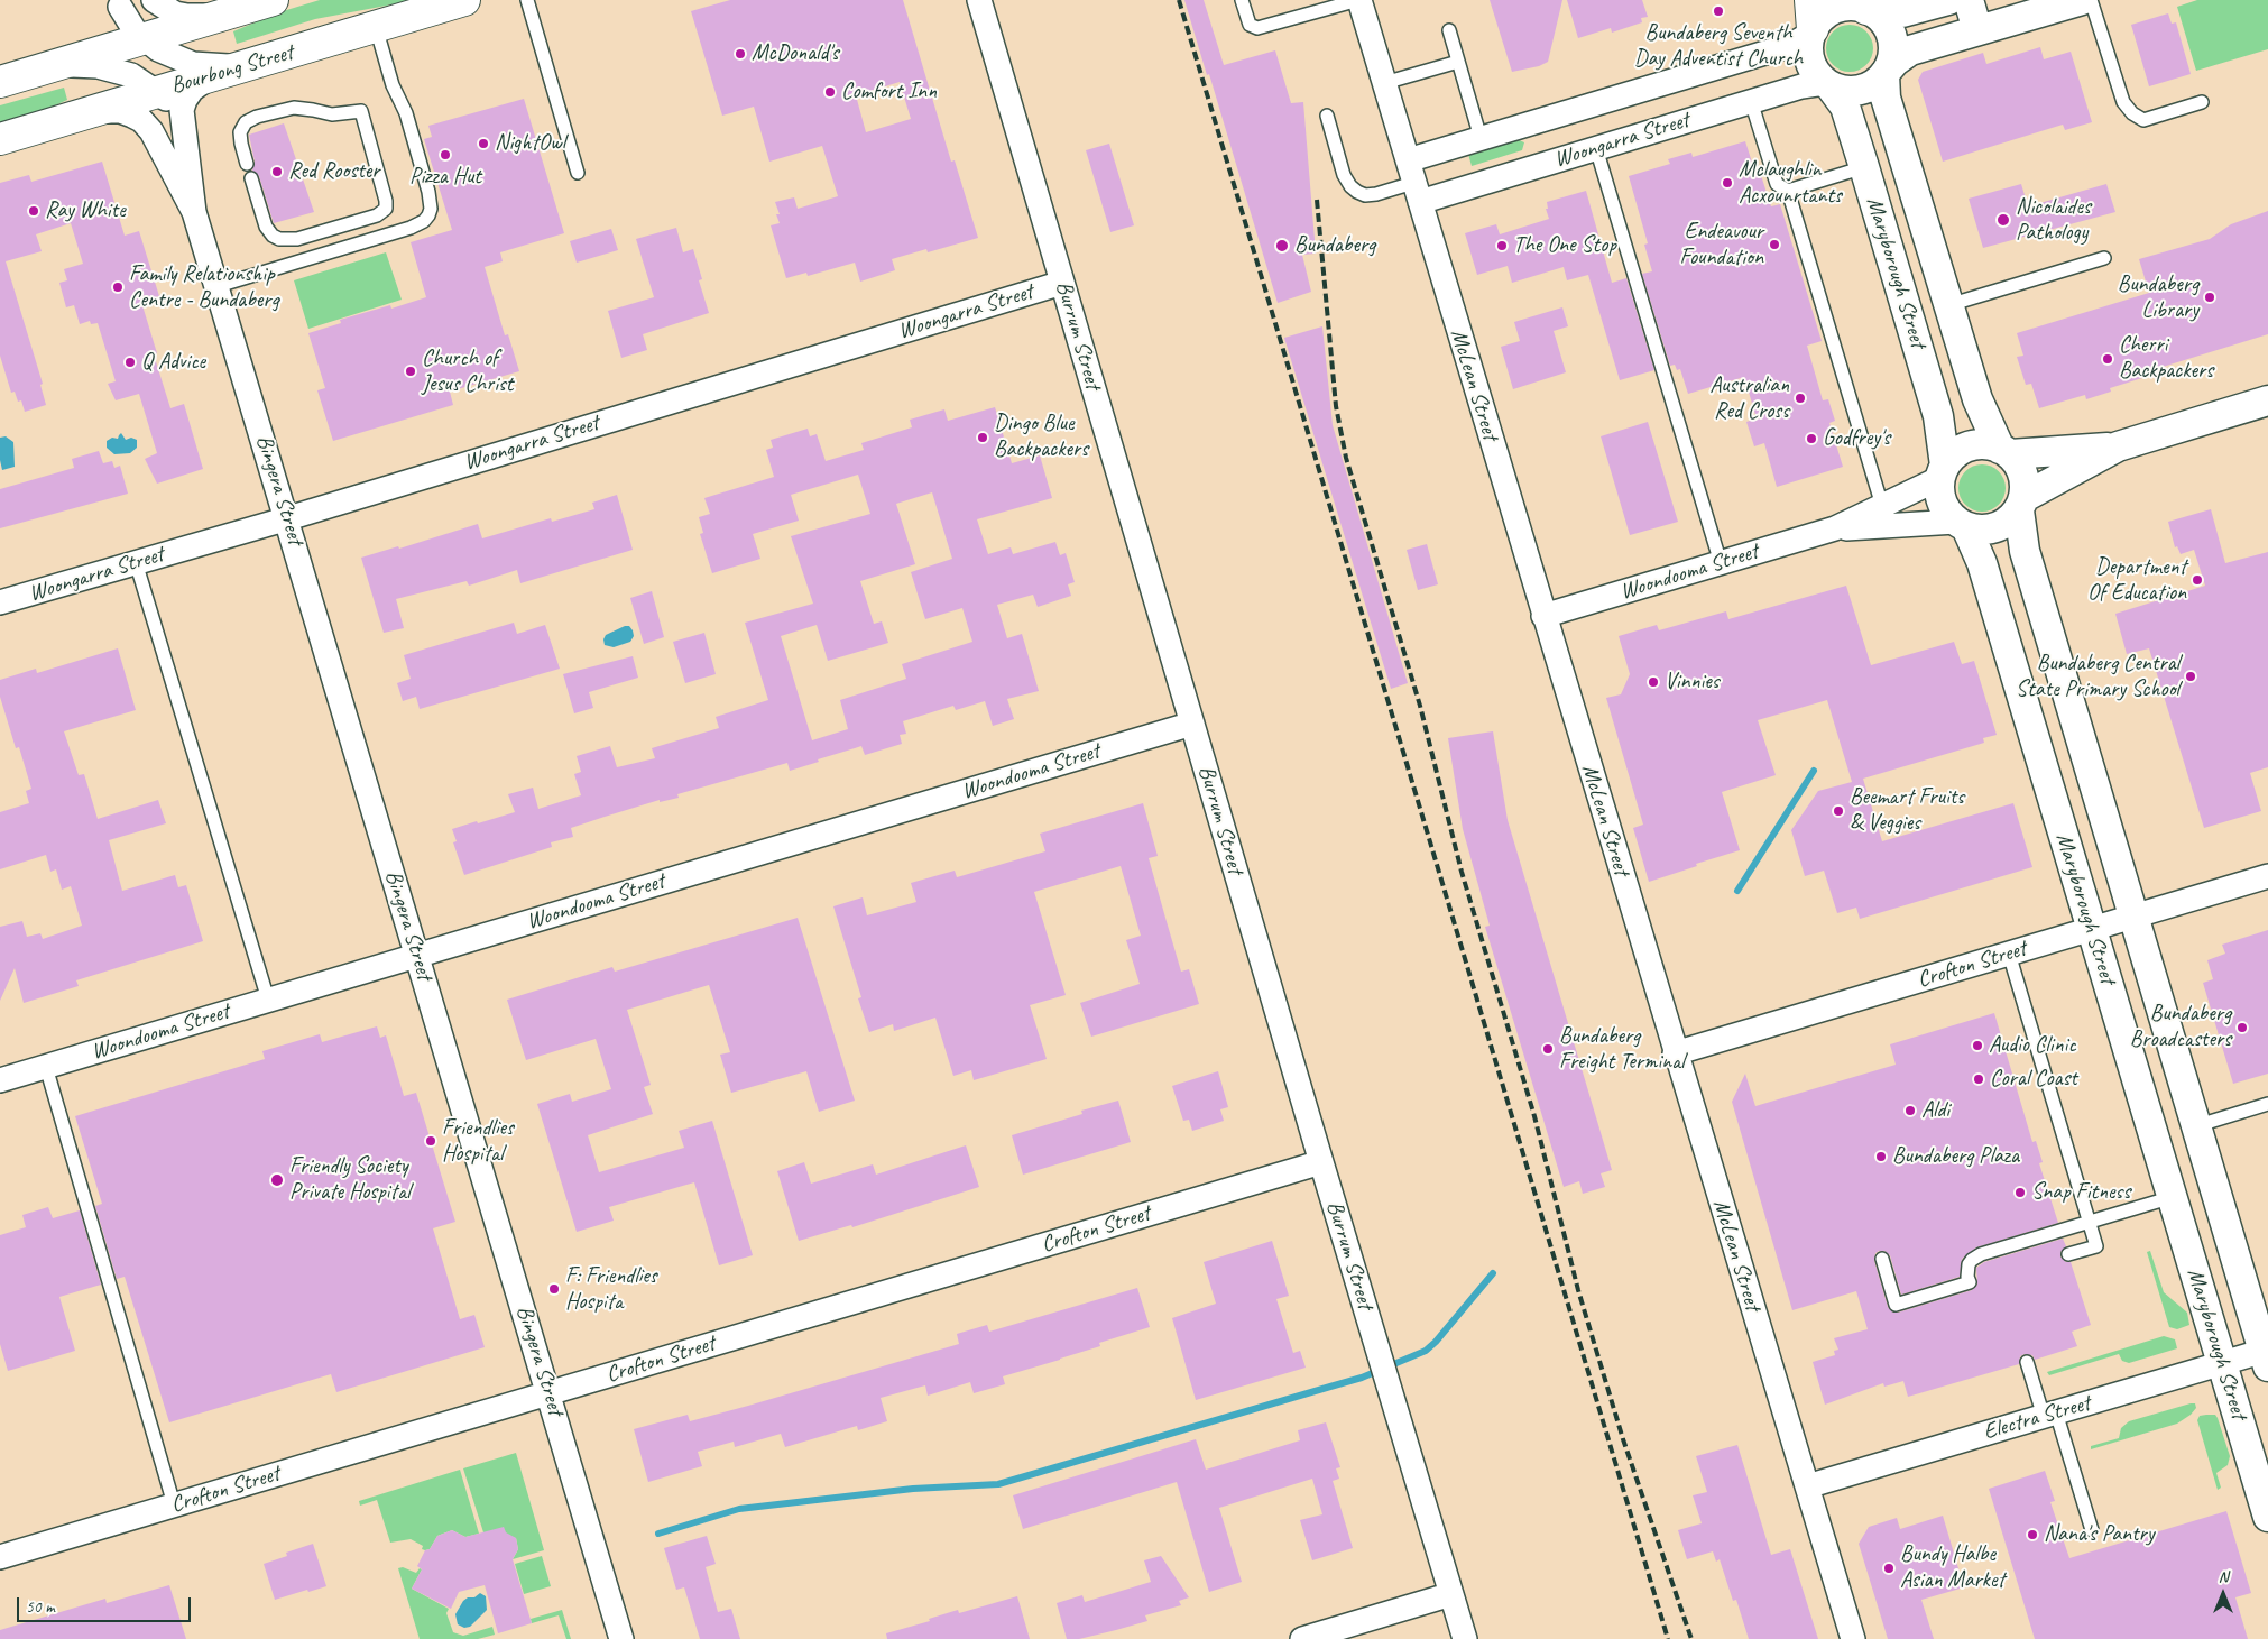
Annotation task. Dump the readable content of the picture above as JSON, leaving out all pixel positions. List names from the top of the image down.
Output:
{
  "streets": {
    "main road": ["Bourbong Street"],
    "street": [
      "Woongarra Street",
      "Maryborough Street",
      "Burrum Street",
      "McLean Street",
      "Bingera Street",
      "Woondooma Street",
      "Crofton Street",
      "Electra Street"
    ]
  },
  "crossings": [
    ["Bourbong Street", "Bingera Street"],
    ["Woongarra Street", "Maryborough Street"],
    ["Woongarra Street", "Burrum Street"],
    ["Woongarra Street", "McLean Street"],
    ["Woongarra Street", "Bingera Street"],
    ["Maryborough Street", "Woondooma Street"],
    ["Maryborough Street", "Crofton Street"],
    ["Maryborough Street", "Electra Street"],
    ["Burrum Street", "Woondooma Street"],
    ["Burrum Street", "Crofton Street"],
    ["McLean Street", "Woondooma Street"],
    ["McLean Street", "Crofton Street"],
    ["McLean Street", "Electra Street"],
    ["Bingera Street", "Woondooma Street"],
    ["Bingera Street", "Crofton Street"]
  ],
  "places": [
    "Bundaberg Seventh Day Adventist Church",
    "McDonald's",
    "Comfort Inn",
    "NightOwl",
    "Pizza Hut",
    "Red Rooster",
    "Mclaughlin Acxounrtants",
    "Ray White",
    "Nicolaides Pathology",
    "Endeavour Foundation",
    "Bundaberg",
    "The One Stop",
    "Family Relationship Centre - Bundaberg",
    "Bundaberg Library",
    "Cherri Backpackers",
    "Q Advice",
    "Church of Jesus Christ",
    "Australian Red Cross",
    "Dingo Blue Backpackers",
    "Godfrey's",
    "Department Of Education",
    "Bundaberg Central State Primary School",
    "Vinnies",
    "Beemart Fruits & Veggies",
    "Bundaberg Broadcasters",
    "Audio Clinic",
    "Bundaberg Freight Terminal",
    "Coral Coast",
    "Aldi",
    "Friendlies Hospital",
    "Bundaberg Plaza",
    "Friendly Society Private Hospital",
    "Snap Fitness",
    "F: Friendlies Hospita",
    "Nana's Pantry",
    "Bundy Halbe Asian Market"
  ],
  "scale_bar": "50 m",
  "north": "top"
}
